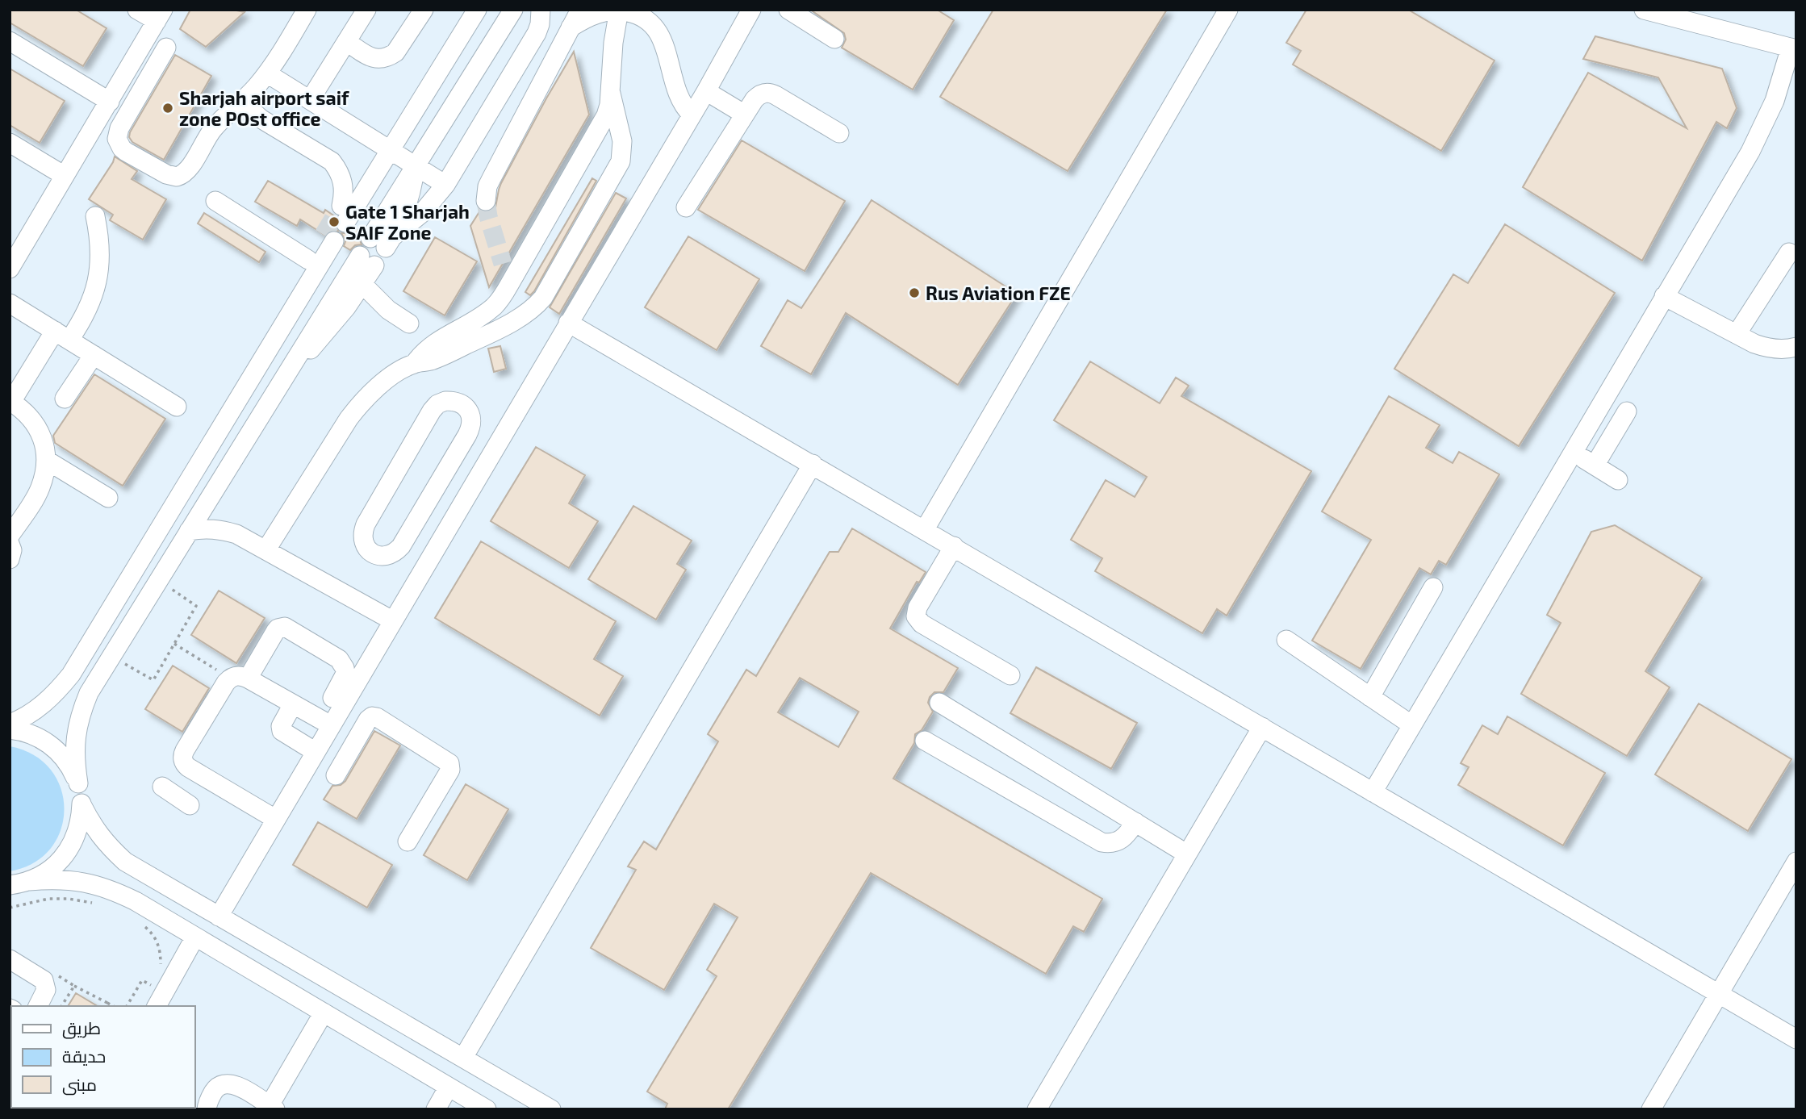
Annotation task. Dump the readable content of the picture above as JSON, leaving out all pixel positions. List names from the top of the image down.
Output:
{
  "places": ["Sharjah airport saif zone POst office", "Gate 1 Sharjah SAIF Zone", "Rus Aviation FZE"],
  "legend": ["طريق", "حديقة", "مبنى"]
}
